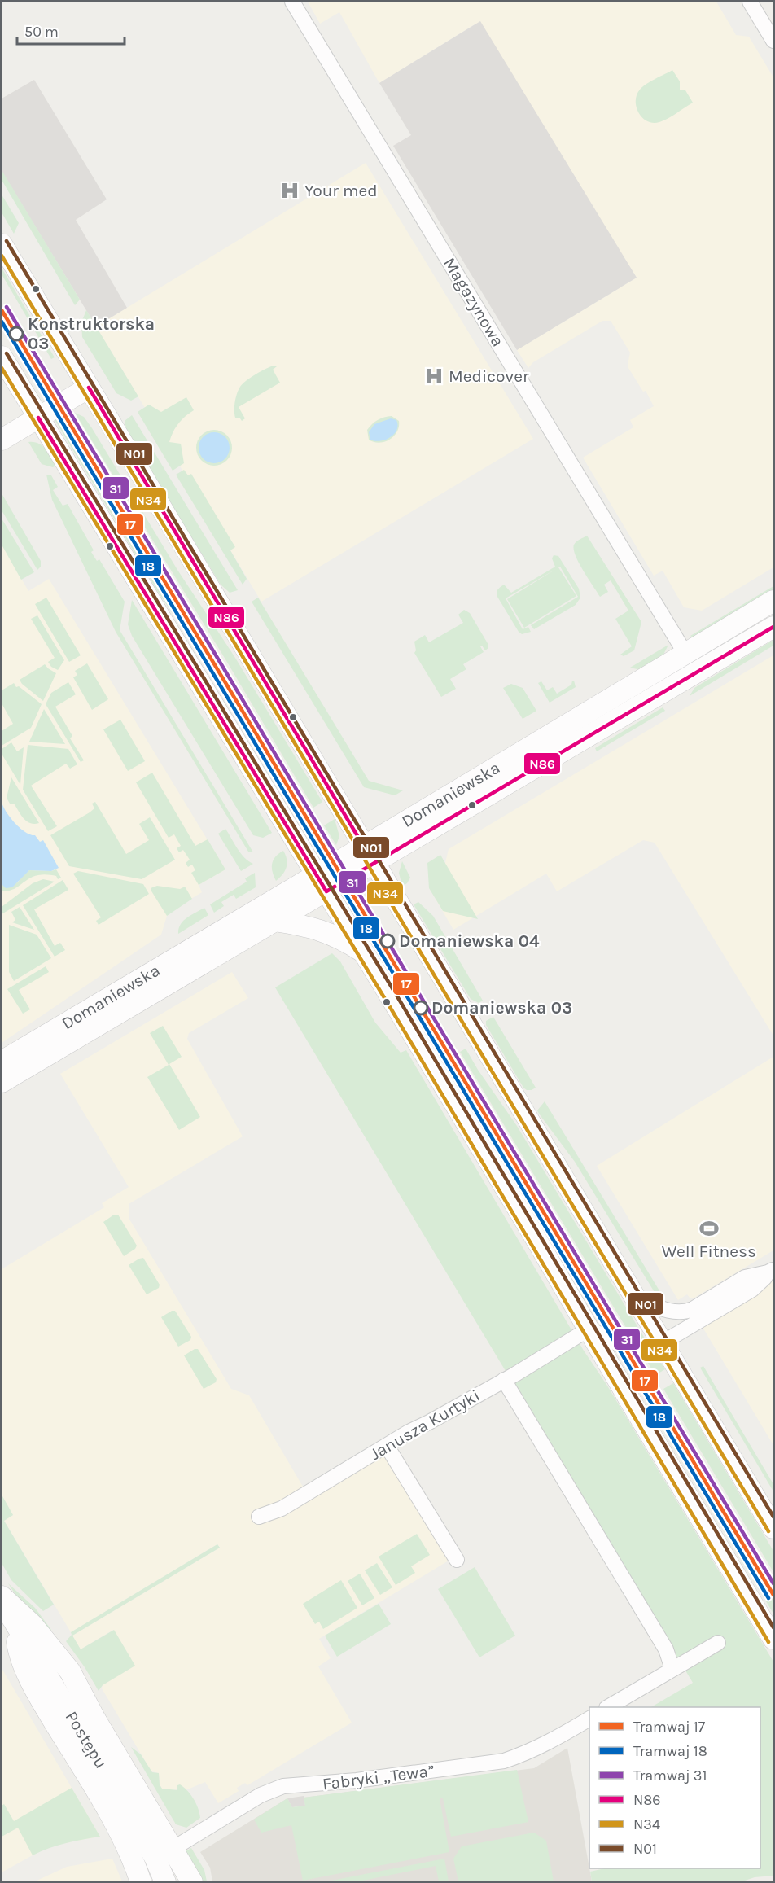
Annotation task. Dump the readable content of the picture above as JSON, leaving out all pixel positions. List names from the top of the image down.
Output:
{
  "streets": {
    "main road": ["Domaniewska", "Postępu"],
    "street": ["Magazynowa", "Janusza Kurtyki", "Fabryki „Tewa”"]
  },
  "crossings": [
    ["Magazynowa", "Domaniewska"]
  ],
  "places": {
    "hospital": ["Your med", "Medicover"],
    "other": ["Konstruktorska 03", "Domaniewska 04", "Domaniewska 03"],
    "sports": ["Well Fitness"]
  },
  "lines": [
    "transit line N01",
    "transit line N34",
    "tram line 31",
    "tram line 17",
    "tram line 18",
    "transit line N86"
  ],
  "legend": [
    "Tramwaj 17",
    "Tramwaj 18",
    "Tramwaj 31",
    "N86",
    "N34",
    "N01"
  ],
  "scale_bar": "50 m"
}
